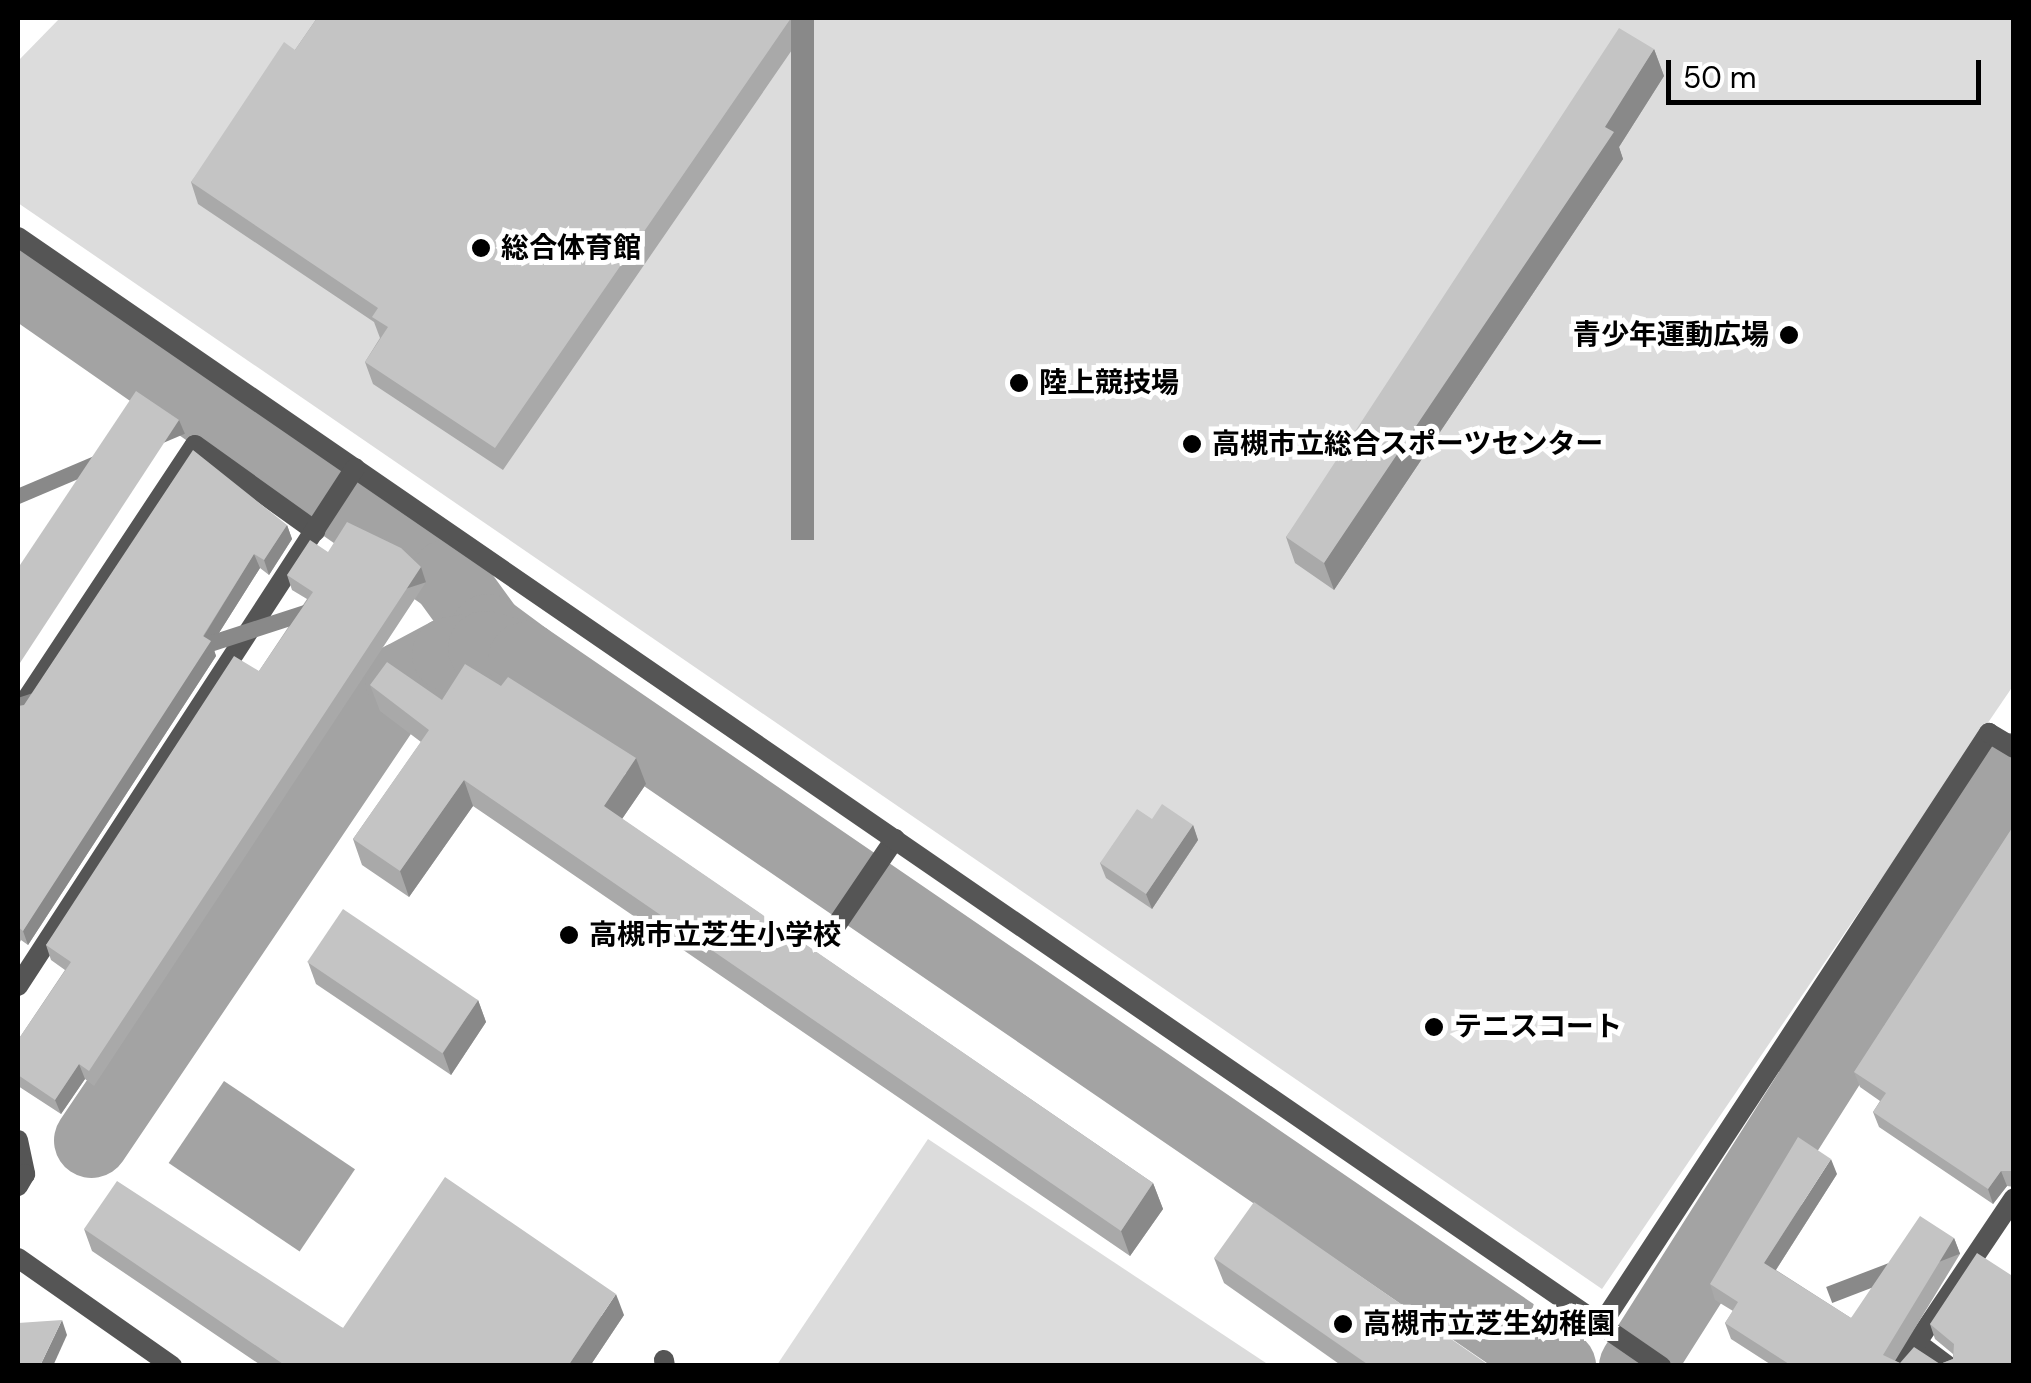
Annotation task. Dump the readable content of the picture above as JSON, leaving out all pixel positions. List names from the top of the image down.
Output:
{
  "places": [
    "総合体育館",
    "青少年運動広場",
    "陸上競技場",
    "高槻市立総合スポーツセンター",
    "高槻市立芝生小学校",
    "テニスコート",
    "高槻市立芝生幼稚園"
  ],
  "scale_bar": "50 m"
}
